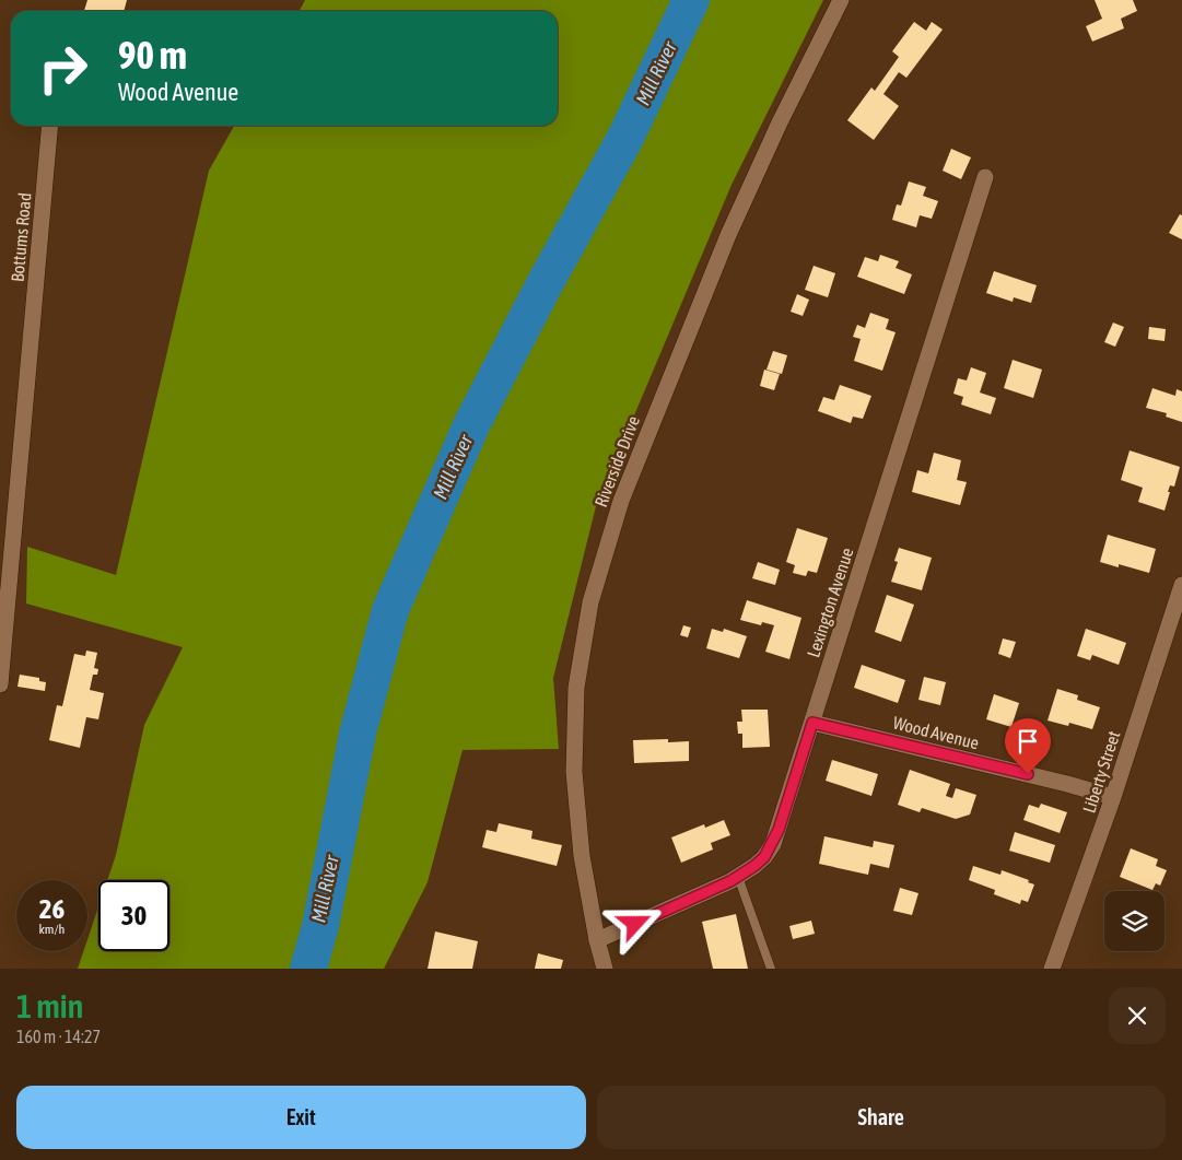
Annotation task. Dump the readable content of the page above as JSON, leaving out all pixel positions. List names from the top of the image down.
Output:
{
  "streets": {
    "street": [
      "Bottums Road",
      "Riverside Drive",
      "Lexington Avenue",
      "Wood Avenue",
      "Liberty Street"
    ]
  },
  "crossings": [
    ["Riverside Drive", "Lexington Avenue"],
    ["Lexington Avenue", "Wood Avenue"],
    ["Wood Avenue", "Liberty Street"]
  ],
  "water": ["Mill River"],
  "page": {
    "turn": ["90 m", "Wood Avenue"],
    "speed": "26 km/h",
    "limit": "30",
    "heading": ["1 min", "160 m · 14:27"],
    "buttons": ["Exit", "Share"]
  }
}
